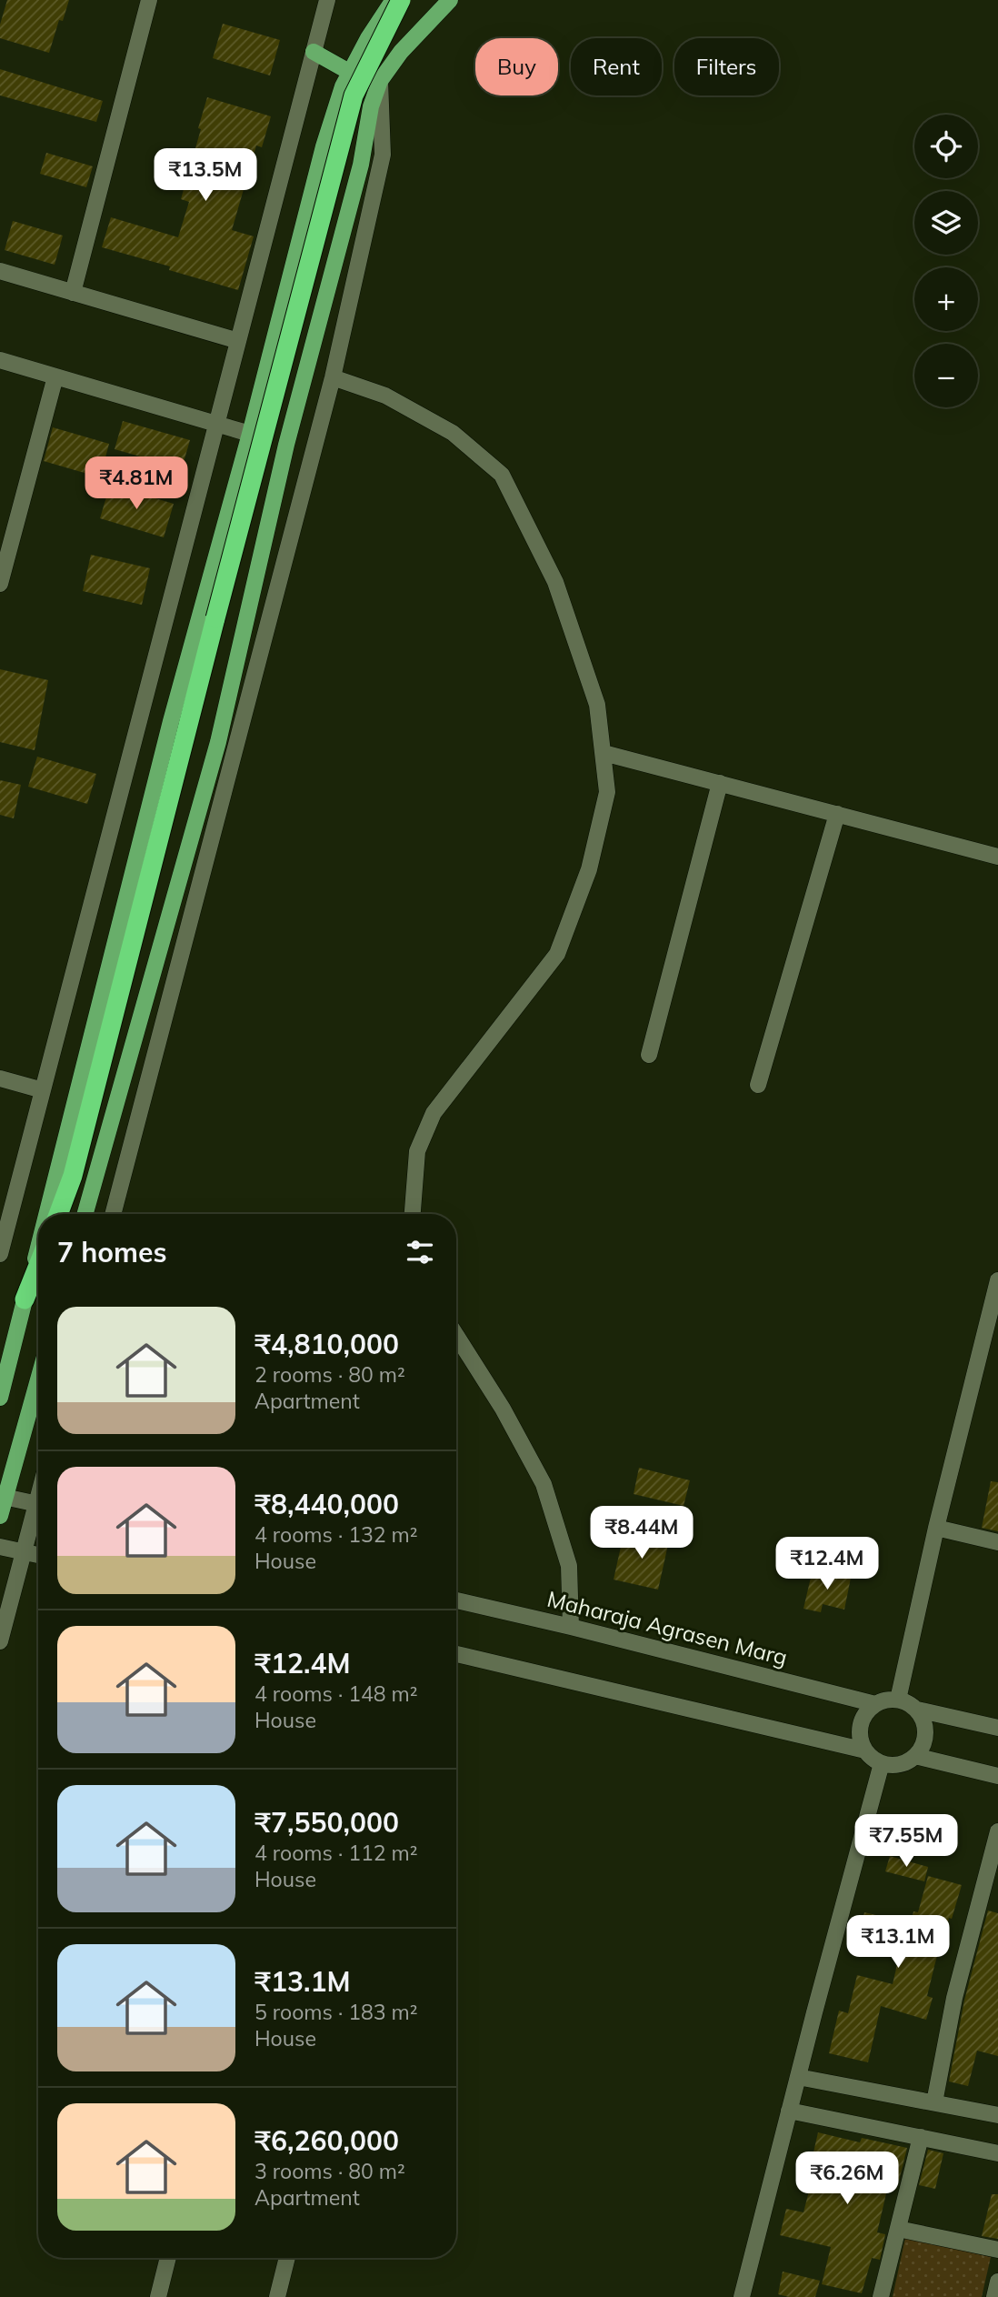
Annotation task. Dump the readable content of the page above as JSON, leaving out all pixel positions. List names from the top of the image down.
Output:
{
  "streets": {
    "street": ["Maharaja Agrasen Marg"]
  },
  "page": {
    "chip": ["Buy", "Rent", "Filters"],
    "map_buttons": ["+", "−"],
    "price": [
      "₹13.5M",
      "₹4.81M",
      "₹8.44M",
      "₹12.4M",
      "₹7.55M",
      "₹13.1M",
      "₹6.26M"
    ],
    "heading": "7 homes",
    "list": [
      {
        "name": "₹4,810,000",
        "note": "2 rooms · 80 m² · Apartment"
      },
      {
        "name": "₹8,440,000",
        "note": "4 rooms · 132 m² · House"
      },
      {
        "name": "₹12.4M",
        "note": "4 rooms · 148 m² · House"
      },
      {
        "name": "₹7,550,000",
        "note": "4 rooms · 112 m² · House"
      },
      {
        "name": "₹13.1M",
        "note": "5 rooms · 183 m² · House"
      },
      {
        "name": "₹6,260,000",
        "note": "3 rooms · 80 m² · Apartment"
      }
    ]
  }
}
